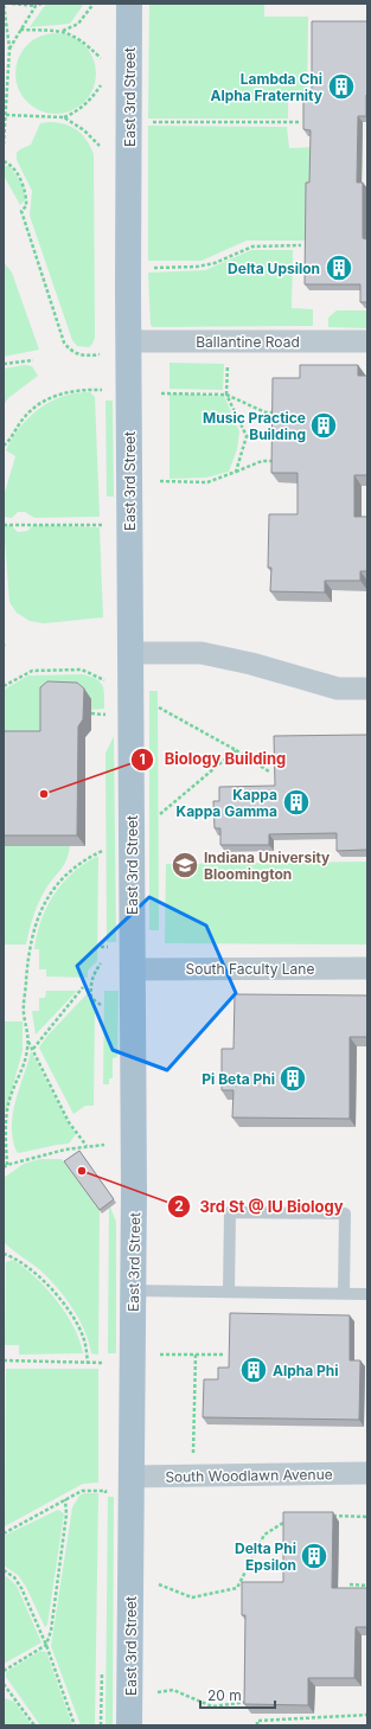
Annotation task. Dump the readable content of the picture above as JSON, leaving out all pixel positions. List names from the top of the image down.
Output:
{
  "streets": {
    "main road": ["East 3rd Street"],
    "street": ["Ballantine Road", "South Faculty Lane", "South Woodlawn Avenue"]
  },
  "crossings": [
    ["East 3rd Street", "Ballantine Road"],
    ["East 3rd Street", "South Faculty Lane"],
    ["East 3rd Street", "South Woodlawn Avenue"]
  ],
  "places": {
    "building": [
      "Lambda Chi Alpha Fraternity",
      "Delta Upsilon",
      "Music Practice Building",
      "Kappa Kappa Gamma",
      "Pi Beta Phi",
      "Alpha Phi",
      "Delta Phi Epsilon"
    ],
    "other": ["Biology Building", "3rd St @ IU Biology"],
    "school or university": ["Indiana University Bloomington"]
  },
  "scale_bar": "20 m"
}
